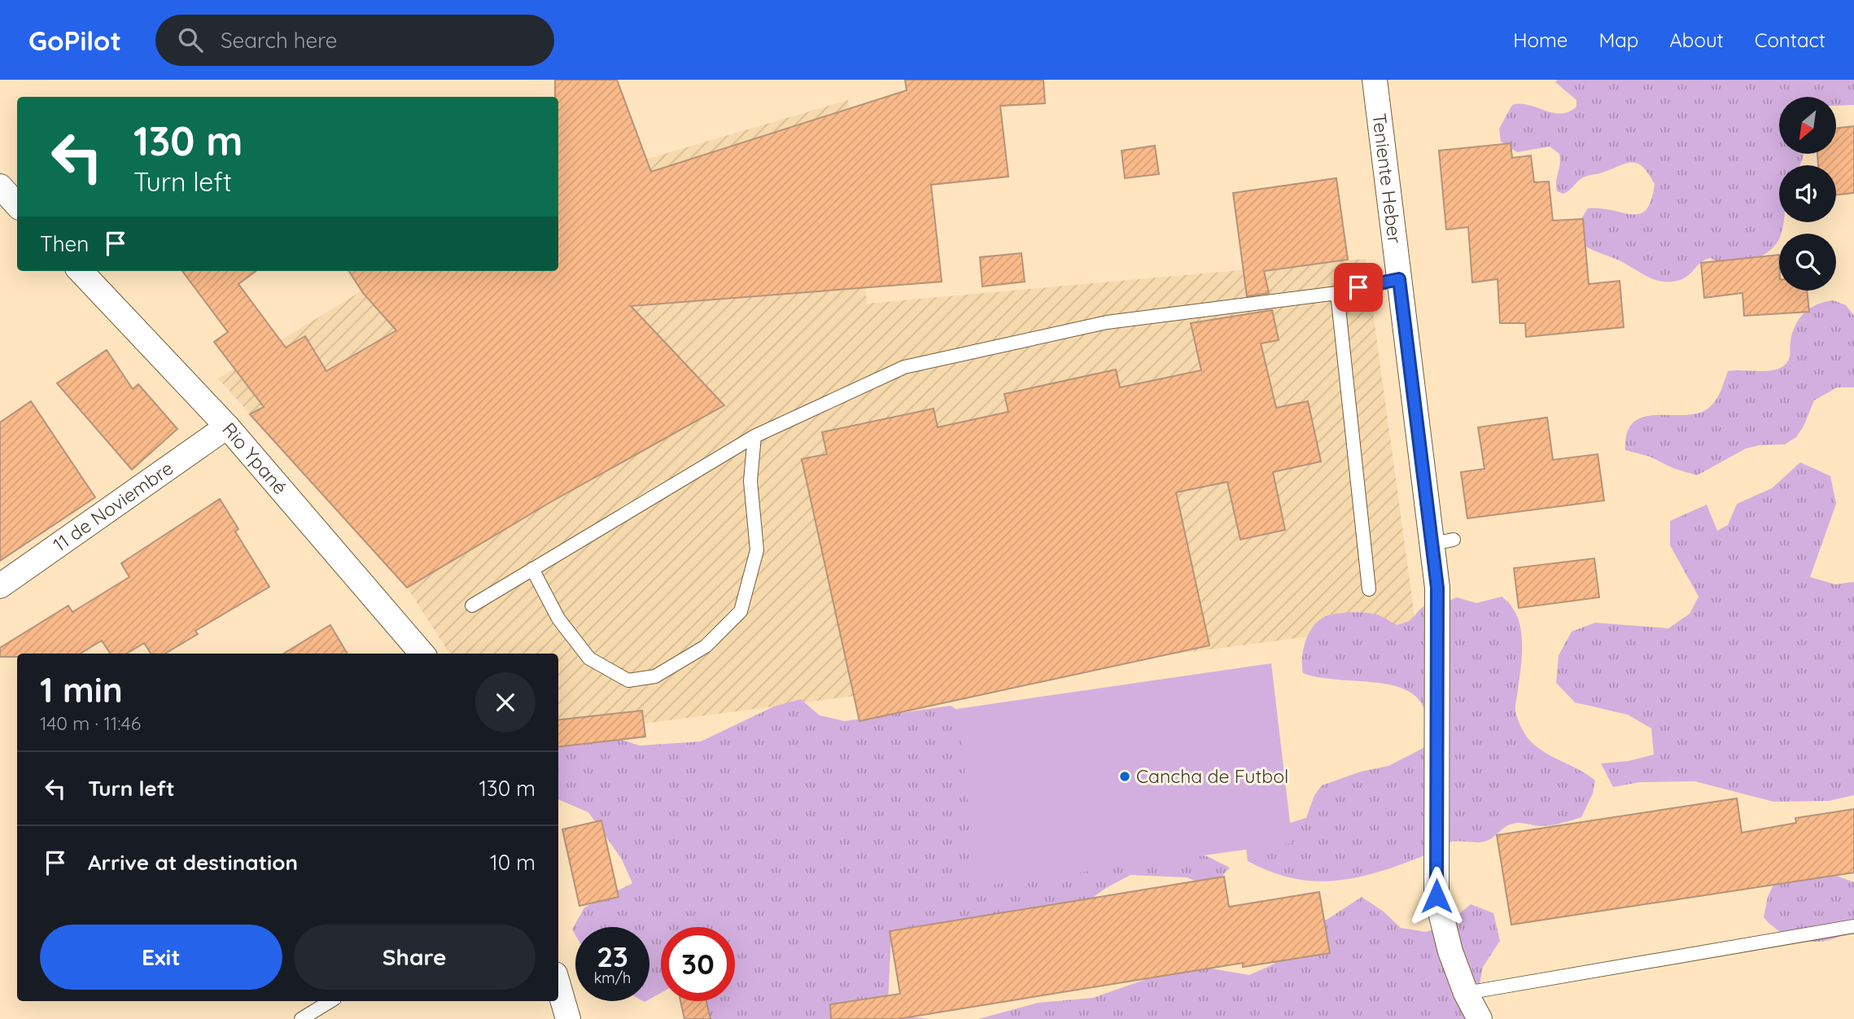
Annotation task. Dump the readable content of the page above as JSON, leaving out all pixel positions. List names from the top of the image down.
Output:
{
  "streets": {
    "street": ["Teniente Heber", "Rio Ypané", "11 de Noviembre"]
  },
  "crossings": [
    ["Rio Ypané", "11 de Noviembre"]
  ],
  "places": ["Cancha de Futbol"],
  "north": "bottom left",
  "page": {
    "header": "GoPilot",
    "search": "Search here",
    "nav": [
      "Home",
      "Map",
      "About",
      "Contact"
    ],
    "turn": ["130 m", "Turn left"],
    "then": "Then",
    "heading": ["1 min", "140 m · 11:46"],
    "list": [
      {
        "name": "Turn left",
        "value": "130 m"
      },
      {
        "name": "Arrive at destination",
        "value": "10 m"
      }
    ],
    "buttons": ["Exit", "Share"],
    "speed": "23 km/h",
    "limit": "30"
  }
}
